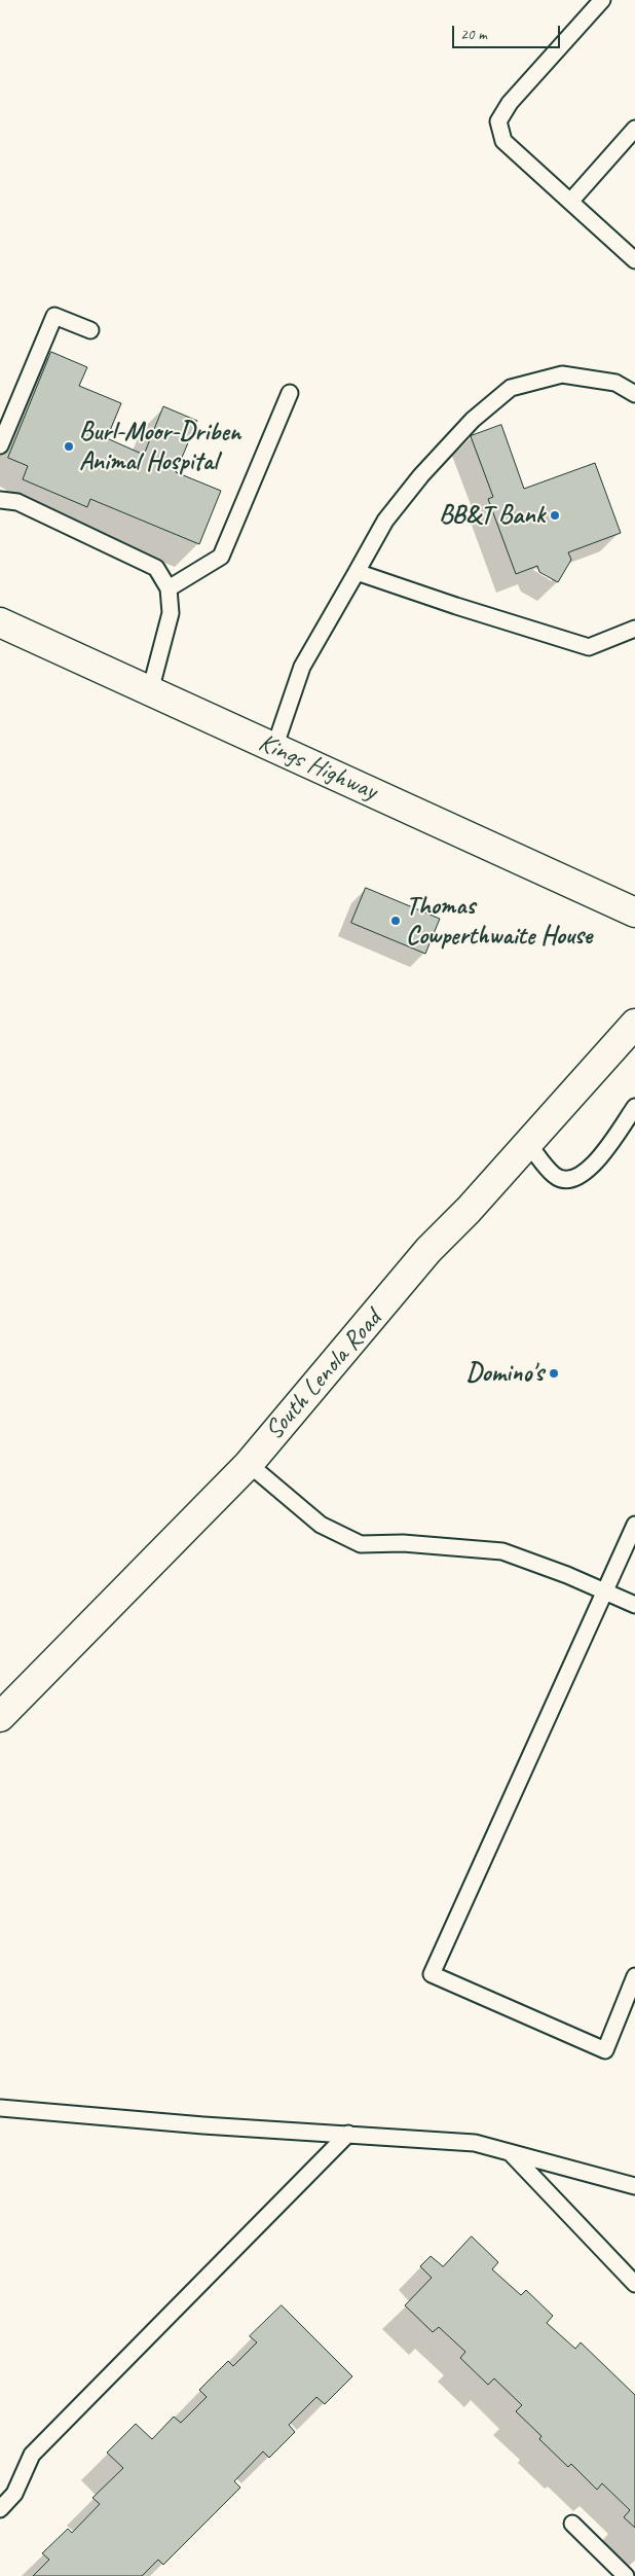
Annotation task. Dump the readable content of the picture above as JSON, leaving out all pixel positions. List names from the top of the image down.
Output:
{
  "streets": {
    "street": ["Kings Highway", "South Lenola Road"]
  },
  "places": [
    "Burl-Moor-Driben Animal Hospital",
    "BB&T Bank",
    "Thomas Cowperthwaite House",
    "Domino's"
  ],
  "scale_bar": "20 m"
}
